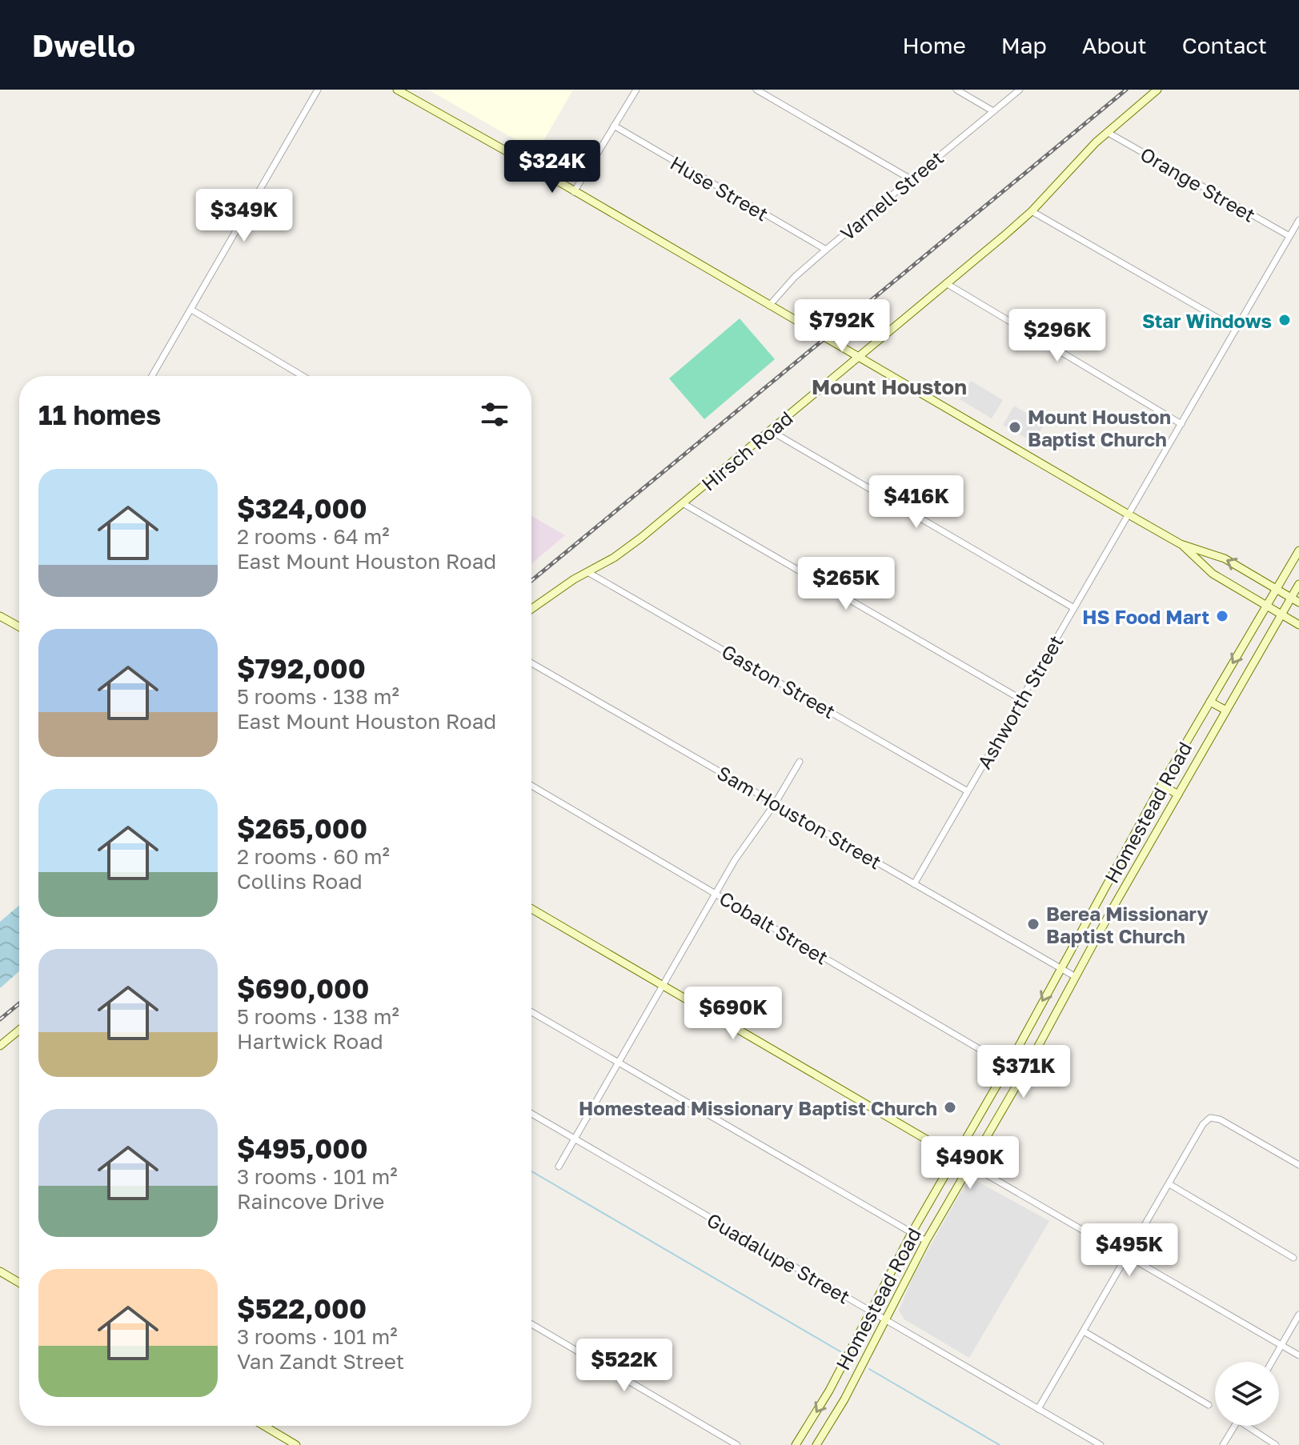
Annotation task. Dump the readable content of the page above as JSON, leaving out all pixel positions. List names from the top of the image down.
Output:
{
  "streets": {
    "main road": ["Hirsch Road", "Homestead Road"],
    "street": [
      "Orange Street",
      "Huse Street",
      "Varnell Street",
      "Gaston Street",
      "Ashworth Street",
      "Sam Houston Street",
      "Cobalt Street",
      "Guadalupe Street"
    ]
  },
  "crossings": [
    ["Orange Street", "Hirsch Road"],
    ["Orange Street", "Ashworth Street"],
    ["Huse Street", "Varnell Street"],
    ["Hirsch Road", "Gaston Street"],
    ["Gaston Street", "Ashworth Street"],
    ["Ashworth Street", "Sam Houston Street"],
    ["Homestead Road", "Sam Houston Street"],
    ["Homestead Road", "Cobalt Street"],
    ["Homestead Road", "Guadalupe Street"]
  ],
  "districts": ["Mount Houston"],
  "places": [
    "Star Windows",
    "Mount Houston Baptist Church",
    "HS Food Mart",
    "Berea Missionary Baptist Church",
    "Homestead Missionary Baptist Church"
  ],
  "page": {
    "header": "Dwello",
    "nav": [
      "Home",
      "Map",
      "About",
      "Contact"
    ],
    "price": [
      "$324K",
      "$349K",
      "$792K",
      "$296K",
      "$416K",
      "$265K",
      "$690K",
      "$371K",
      "$490K",
      "$495K",
      "$522K"
    ],
    "heading": "11 homes",
    "list": [
      {
        "name": "$324,000",
        "note": "2 rooms · 64 m² · East Mount Houston Road"
      },
      {
        "name": "$792,000",
        "note": "5 rooms · 138 m² · East Mount Houston Road"
      },
      {
        "name": "$265,000",
        "note": "2 rooms · 60 m² · Collins Road"
      },
      {
        "name": "$690,000",
        "note": "5 rooms · 138 m² · Hartwick Road"
      },
      {
        "name": "$495,000",
        "note": "3 rooms · 101 m² · Raincove Drive"
      },
      {
        "name": "$522,000",
        "note": "3 rooms · 101 m² · Van Zandt Street"
      }
    ]
  }
}
